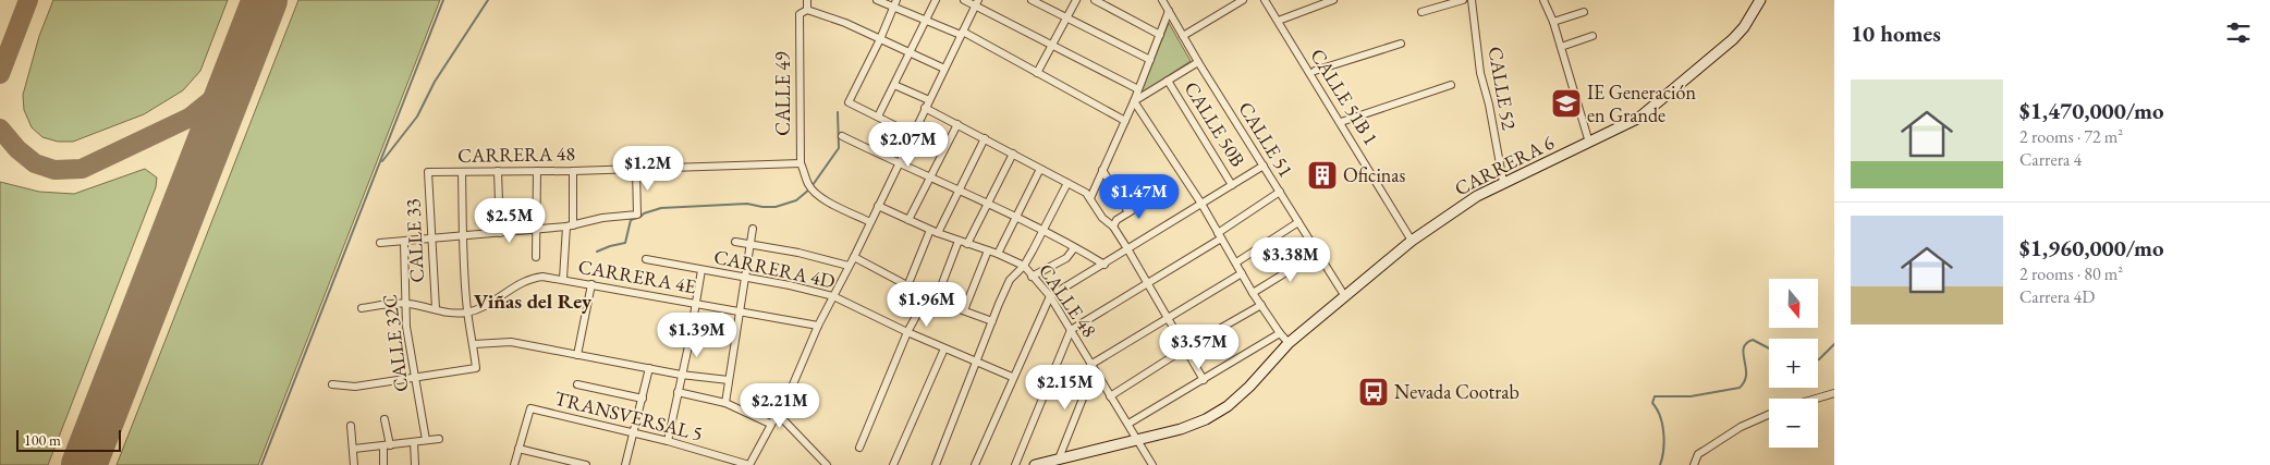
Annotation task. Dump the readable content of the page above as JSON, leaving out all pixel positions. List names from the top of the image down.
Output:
{
  "streets": {
    "main road": ["CARRERA 6"],
    "street": [
      "CALLE 52",
      "CALLE 49",
      "CALLE 51B 1",
      "CALLE 50B",
      "CALLE 51",
      "CARRERA 48",
      "CALLE 33",
      "CARRERA 4D",
      "CARRERA 4E",
      "CALLE 48",
      "CALLE 32C",
      "TRANSVERSAL 5"
    ]
  },
  "crossings": [
    ["CALLE 52", "CARRERA 6"],
    ["CALLE 49", "CARRERA 48"],
    ["CALLE 51B 1", "CARRERA 6"],
    ["CALLE 51", "CARRERA 6"],
    ["CARRERA 48", "CALLE 33"],
    ["CARRERA 6", "CALLE 48"],
    ["CALLE 33", "CARRERA 4E"],
    ["CARRERA 4E", "CALLE 32C"]
  ],
  "districts": ["Viñas del Rey"],
  "places": {
    "school or university": ["IE Generación en Grande"],
    "building": ["Oficinas"],
    "bus stop": ["Nevada Cootrab"]
  },
  "scale_bar": "100 m",
  "north": "bottom",
  "page": {
    "heading": "10 homes",
    "list": [
      {
        "name": "$1,470,000/mo",
        "note": "2 rooms · 72 m² · Carrera 4"
      },
      {
        "name": "$1,960,000/mo",
        "note": "2 rooms · 80 m² · Carrera 4D"
      }
    ],
    "price": [
      "$2.07M",
      "$1.2M",
      "$1.47M",
      "$2.5M",
      "$3.38M",
      "$1.96M",
      "$1.39M",
      "$3.57M",
      "$2.15M",
      "$2.21M"
    ],
    "map_buttons": ["+", "−"],
    "scale": "100 m"
  }
}
